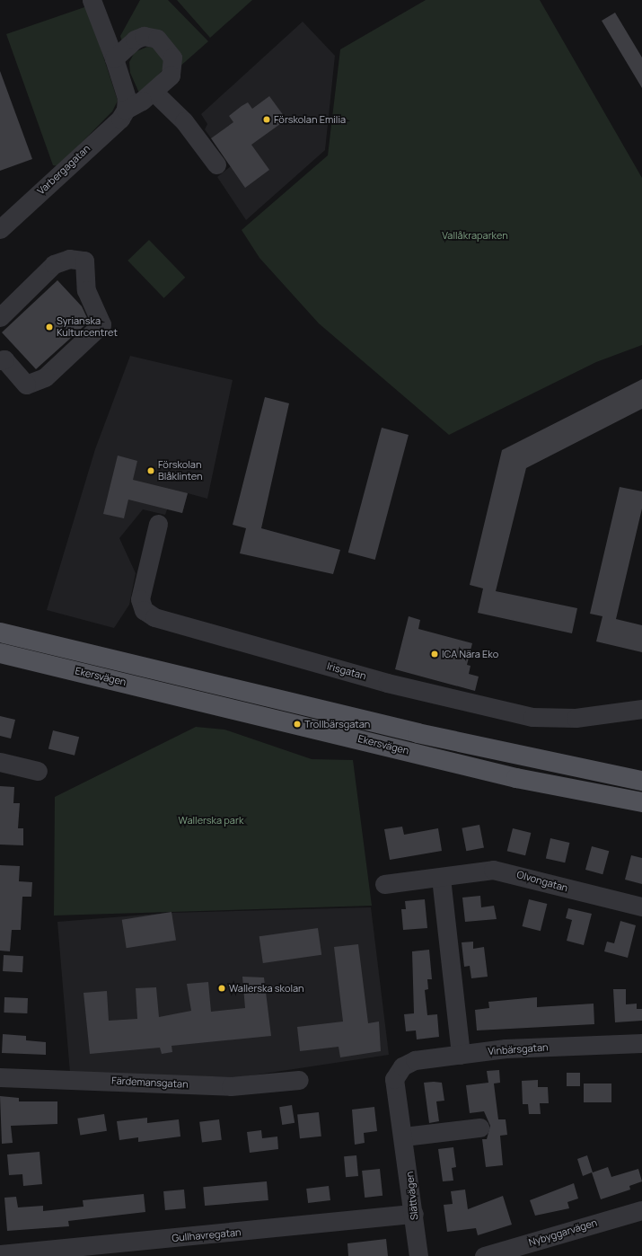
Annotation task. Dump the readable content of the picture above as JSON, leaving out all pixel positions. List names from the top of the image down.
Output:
{
  "streets": {
    "main road": ["Ekersvägen"],
    "street": [
      "Varbergagatan",
      "Irisgatan",
      "Olvongatan",
      "Vinbärsgatan",
      "Färdemansgatan",
      "Slättvägen",
      "Nybyggarvägen",
      "Gullhavregatan"
    ]
  },
  "crossings": [
    ["Vinbärsgatan", "Slättvägen"],
    ["Slättvägen", "Gullhavregatan"]
  ],
  "parks": ["Vallåkraparken", "Wallerska park"],
  "places": [
    "Förskolan Emilia",
    "Syrianska Kulturcentret",
    "Förskolan Blåklinten",
    "ICA Nära Eko",
    "Trollbärsgatan",
    "Wallerska skolan"
  ]
}
